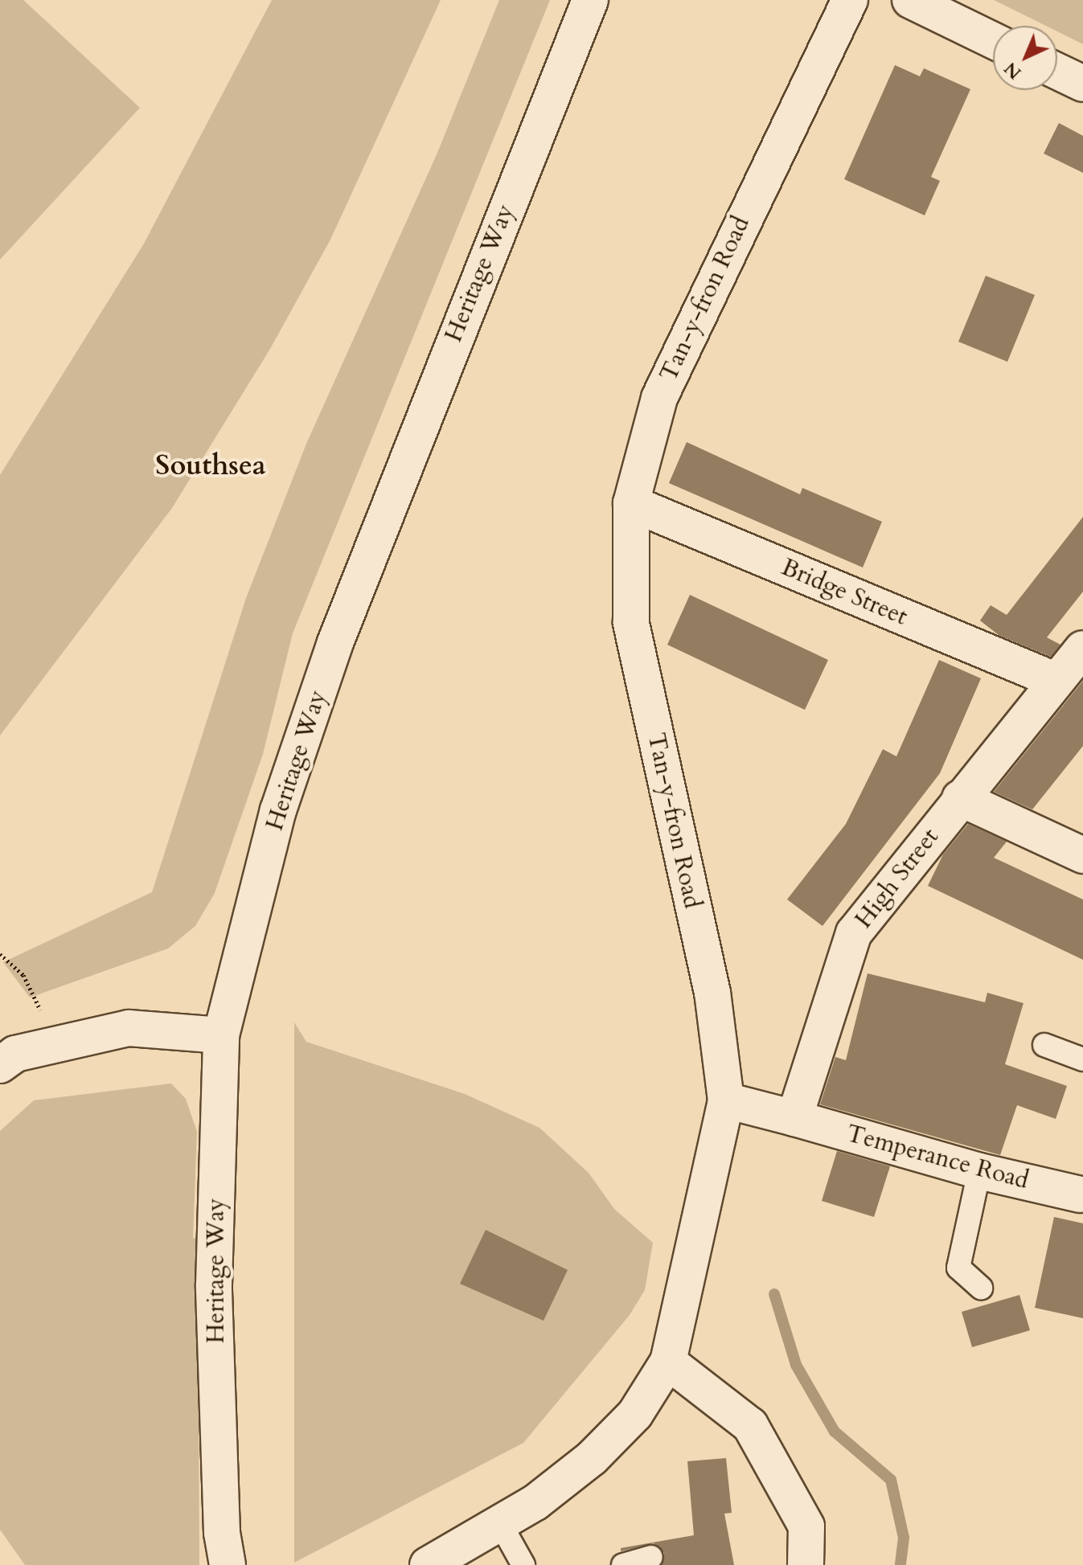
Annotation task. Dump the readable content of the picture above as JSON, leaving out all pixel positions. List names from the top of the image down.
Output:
{
  "streets": {
    "street": [
      "Heritage Way",
      "Tan-y-fron Road",
      "Bridge Street",
      "High Street",
      "Temperance Road"
    ]
  },
  "crossings": [
    ["Tan-y-fron Road", "Bridge Street"],
    ["Bridge Street", "High Street"],
    ["High Street", "Temperance Road"]
  ],
  "districts": ["Southsea"],
  "north": "bottom left"
}
